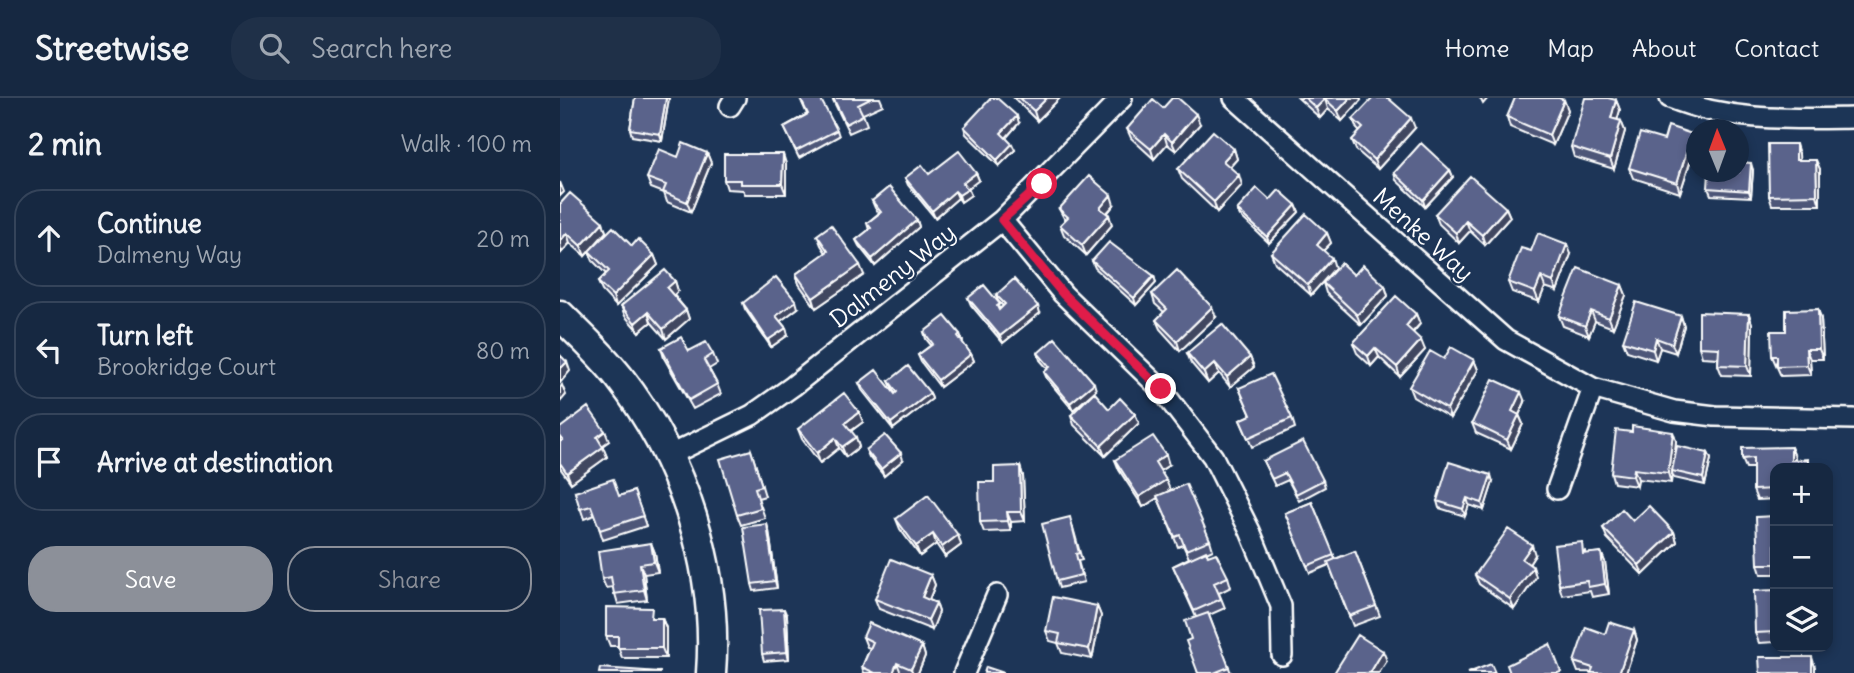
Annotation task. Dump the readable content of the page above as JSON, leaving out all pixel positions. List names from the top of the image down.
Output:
{
  "streets": {
    "street": ["Menke Way", "Dalmeny Way"]
  },
  "north": "top",
  "page": {
    "header": "Streetwise",
    "search": "Search here",
    "nav": [
      "Home",
      "Map",
      "About",
      "Contact"
    ],
    "heading": ["2 min", "Walk · 100 m"],
    "list": [
      ["Continue", "Dalmeny Way", "20 m"],
      ["Turn left", "Brookridge Court", "80 m"],
      "Arrive at destination"
    ],
    "map_buttons": ["+", "−"],
    "buttons": ["Save", "Share"]
  }
}
